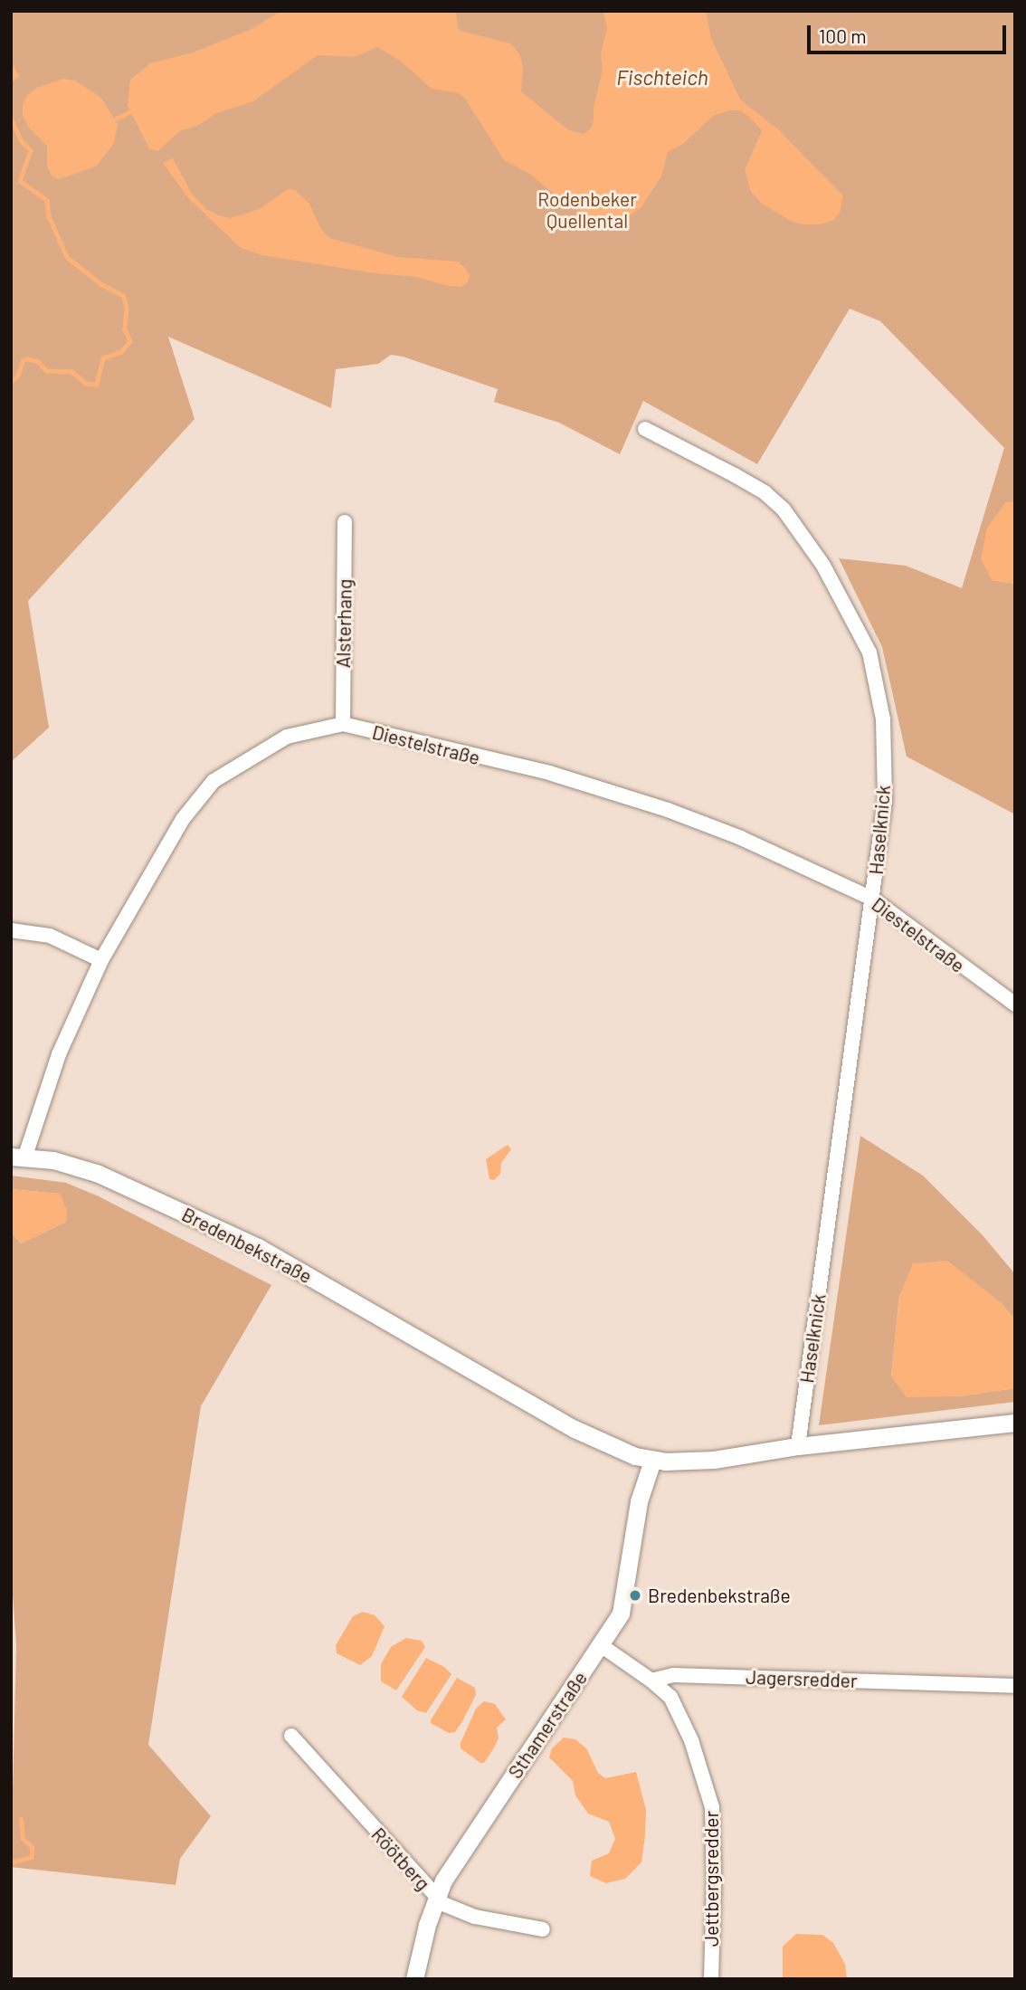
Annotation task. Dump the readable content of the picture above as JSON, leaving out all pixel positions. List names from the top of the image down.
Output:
{
  "streets": {
    "street": [
      "Alsterhang",
      "Diestelstraße",
      "Haselknick",
      "Bredenbekstraße",
      "Jagersredder",
      "Sthamerstraße",
      "Röötberg",
      "Jettbergsredder"
    ]
  },
  "crossings": [
    ["Alsterhang", "Diestelstraße"],
    ["Diestelstraße", "Haselknick"],
    ["Diestelstraße", "Bredenbekstraße"],
    ["Haselknick", "Bredenbekstraße"],
    ["Bredenbekstraße", "Sthamerstraße"],
    ["Jagersredder", "Jettbergsredder"],
    ["Sthamerstraße", "Röötberg"]
  ],
  "water": ["Fischteich"],
  "parks": ["Rodenbeker Quellental"],
  "places": ["Bredenbekstraße"],
  "scale_bar": "100 m"
}
